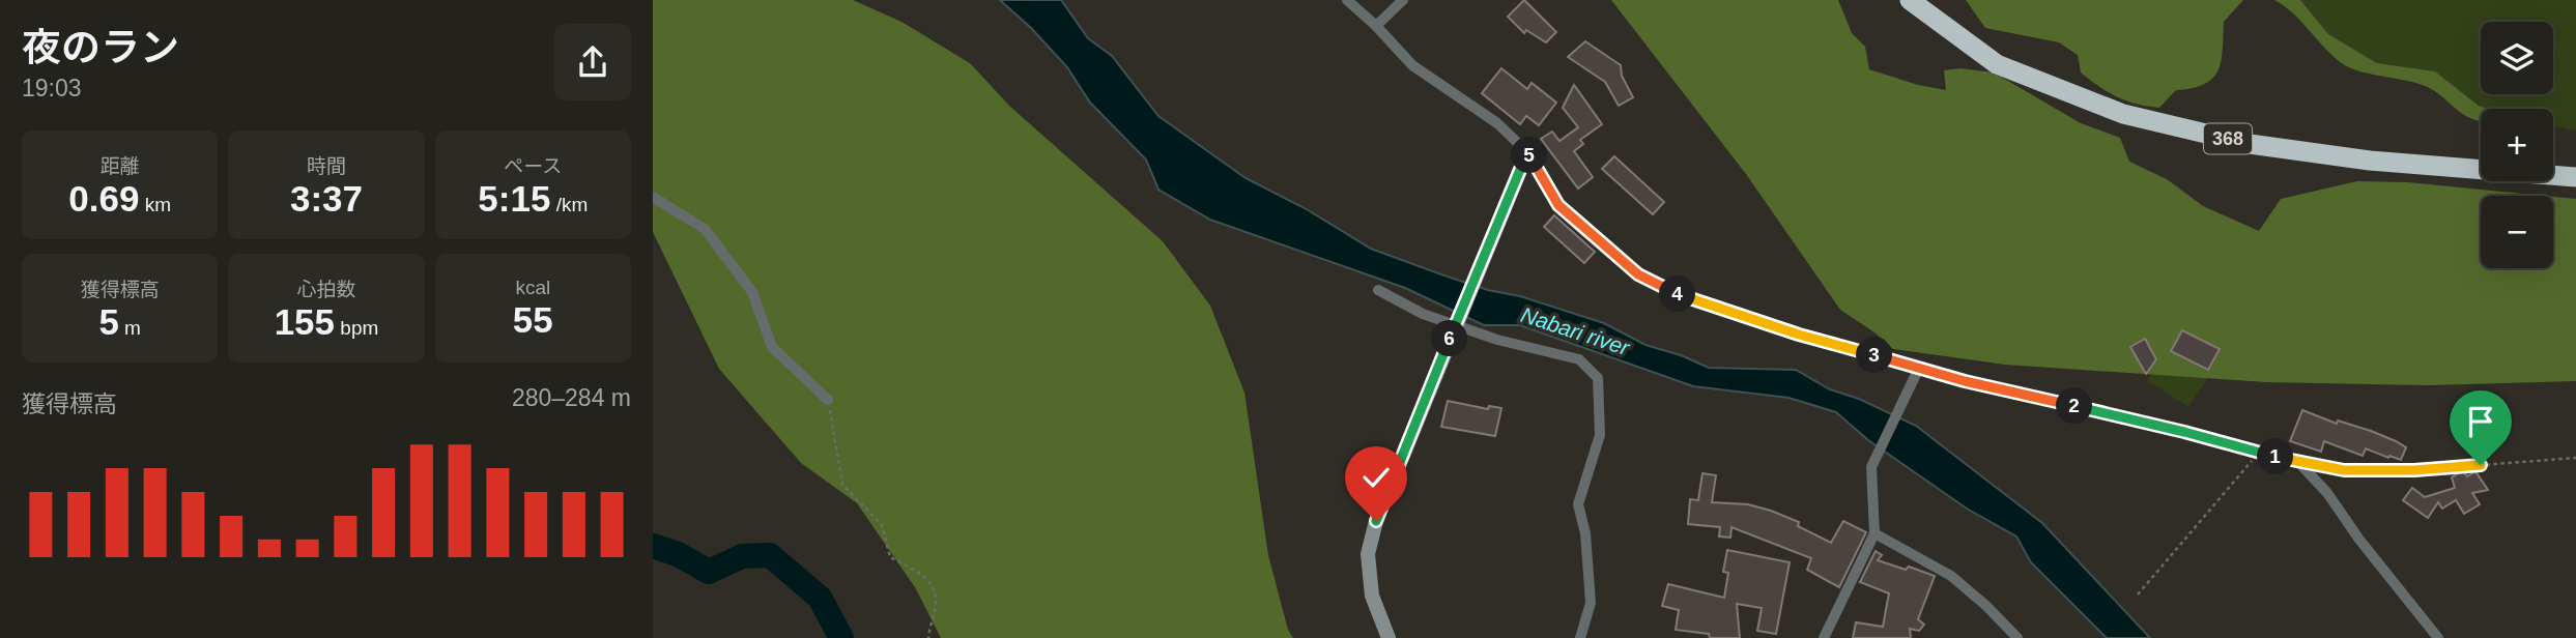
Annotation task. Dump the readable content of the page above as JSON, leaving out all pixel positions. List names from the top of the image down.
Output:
{
  "streets": {
    "highway": ["368"]
  },
  "water": ["Nabari river"],
  "page": {
    "heading": ["夜のラン", "19:03"],
    "map_buttons": ["+", "−"],
    "stats": [
      ["距離", "0.69 km"],
      ["時間", "3:37"],
      ["ペース", "5:15 /km"],
      ["獲得標高", "5 m"],
      ["心拍数", "155 bpm"],
      ["kcal", "55"]
    ],
    "pins": [
      "5",
      "4",
      "6",
      "3",
      "2",
      "1"
    ],
    "chart": ["獲得標高", "280–284 m"]
  }
}
